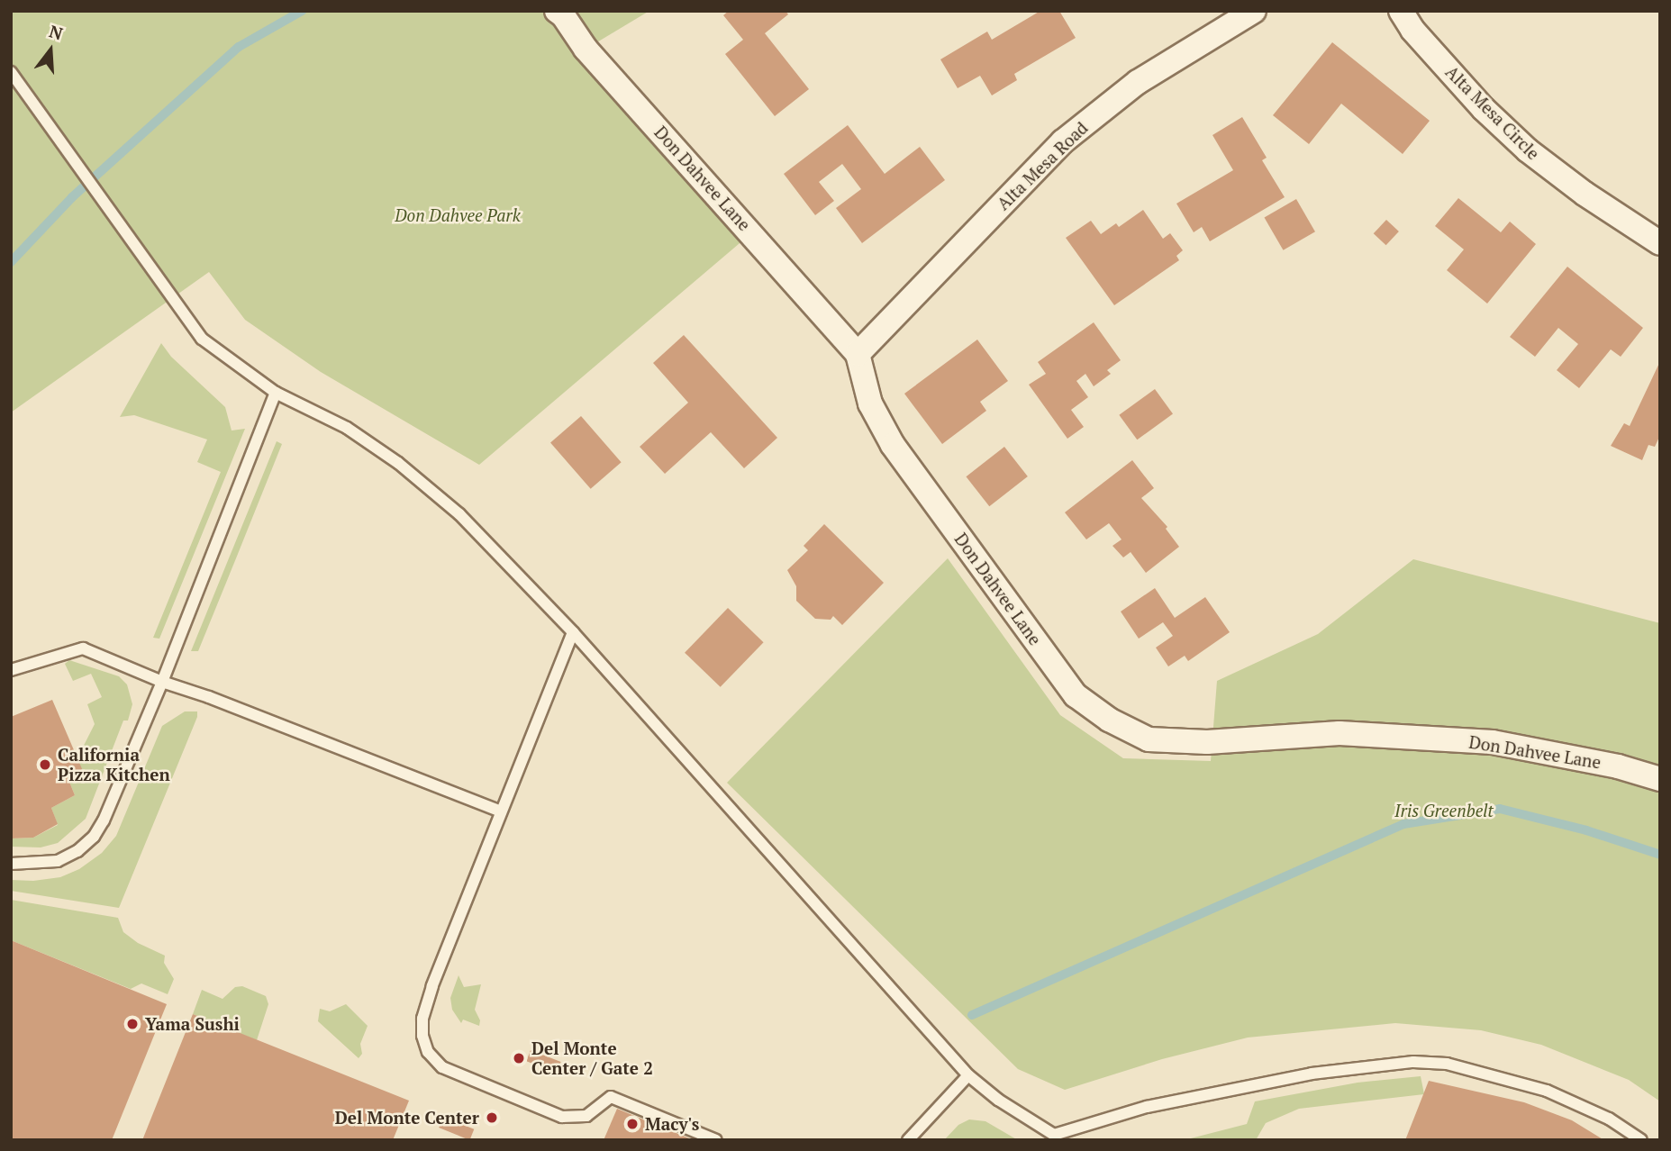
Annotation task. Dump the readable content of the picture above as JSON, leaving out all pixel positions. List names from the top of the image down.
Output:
{
  "streets": {
    "street": ["Alta Mesa Circle", "Alta Mesa Road", "Don Dahvee Lane"]
  },
  "crossings": [
    ["Alta Mesa Road", "Don Dahvee Lane"]
  ],
  "parks": ["Don Dahvee Park", "Iris Greenbelt"],
  "places": [
    "California Pizza Kitchen",
    "Yama Sushi",
    "Del Monte Center / Gate 2",
    "Del Monte Center",
    "Macy's"
  ],
  "north": "top"
}
